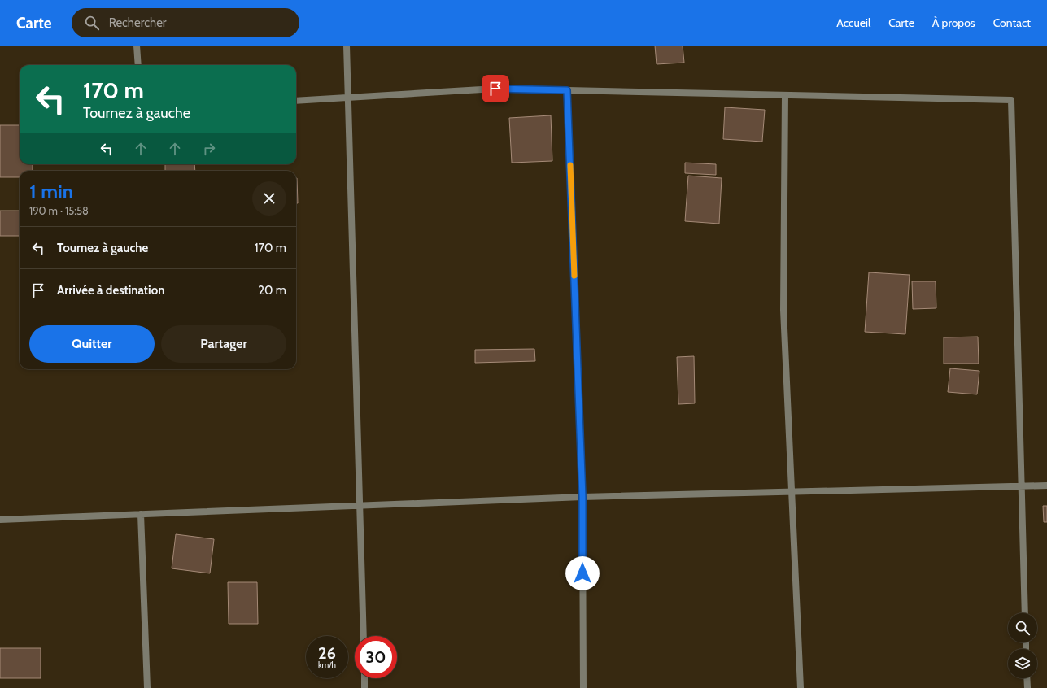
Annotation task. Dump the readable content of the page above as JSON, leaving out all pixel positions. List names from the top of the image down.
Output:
{
  "page": {
    "header": "Carte",
    "search": "Rechercher",
    "nav": [
      "Accueil",
      "Carte",
      "À propos",
      "Contact"
    ],
    "turn": ["170 m", "Tournez à gauche"],
    "heading": ["1 min", "190 m · 15:58"],
    "list": [
      {
        "name": "Tournez à gauche",
        "value": "170 m"
      },
      {
        "name": "Arrivée à destination",
        "value": "20 m"
      }
    ],
    "buttons": ["Quitter", "Partager"],
    "speed": "26 km/h",
    "limit": "30"
  }
}
